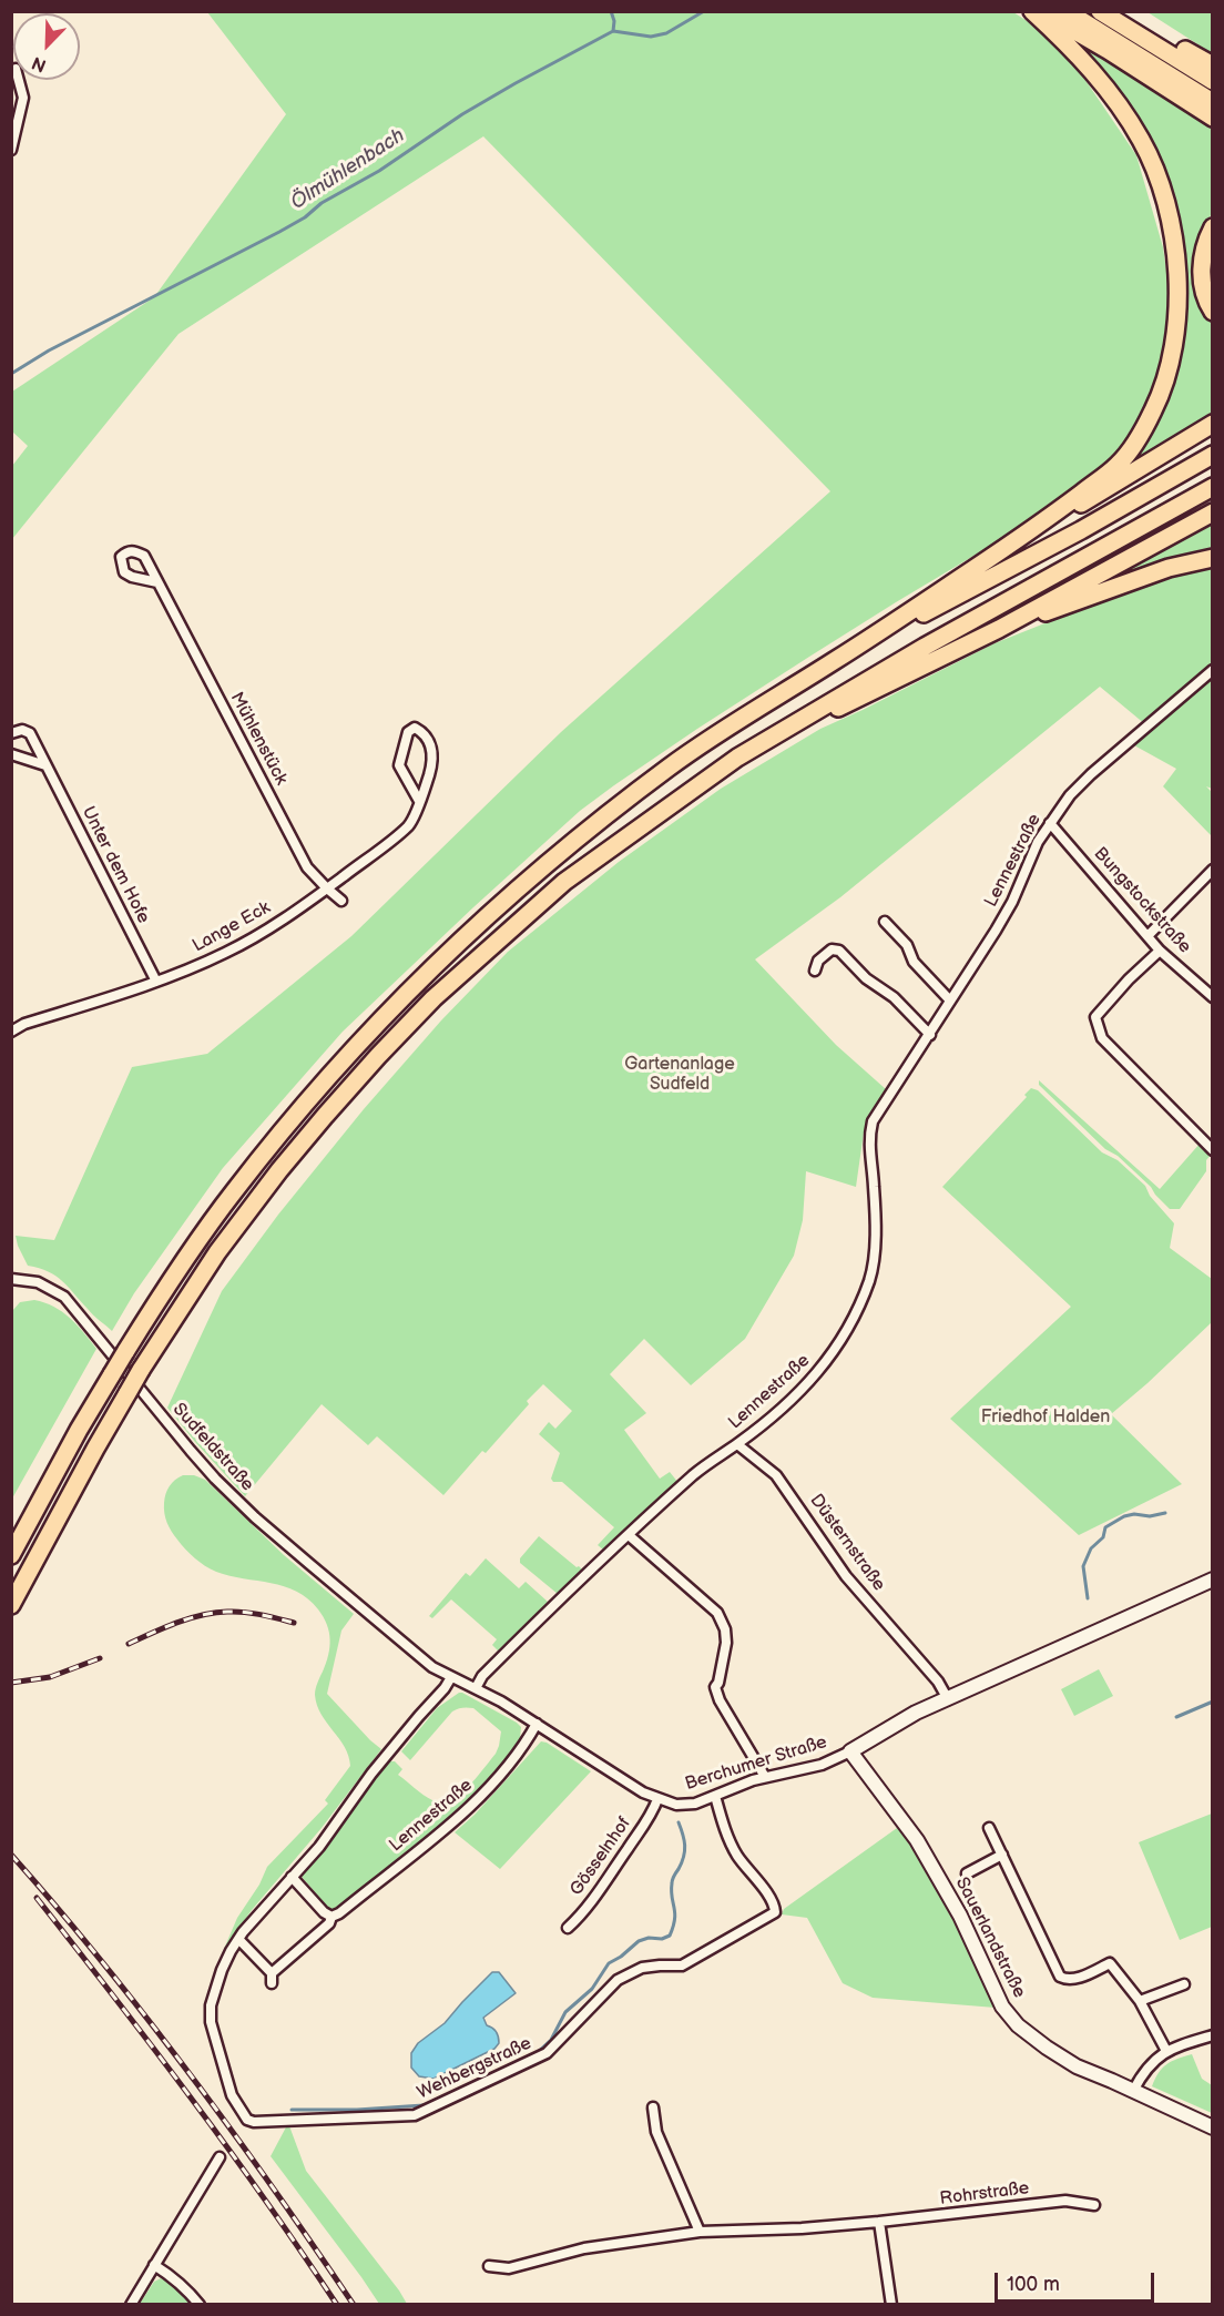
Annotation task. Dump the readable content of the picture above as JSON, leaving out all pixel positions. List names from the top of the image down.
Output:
{
  "streets": {
    "main road": ["Berchumer Straße", "Sauerlandstraße"],
    "street": [
      "Mühlenstück",
      "Lennestraße",
      "Unter dem Hofe",
      "Bungstockstraße",
      "Lange Eck",
      "Sudfeldstraße",
      "Düsternstraße",
      "Gösselnhof",
      "Wehbergstraße",
      "Rohrstraße"
    ]
  },
  "crossings": [
    ["Mühlenstück", "Lange Eck"],
    ["Lennestraße", "Bungstockstraße"],
    ["Lennestraße", "Düsternstraße"],
    ["Lennestraße", "Berchumer Straße"],
    ["Lennestraße", "Wehbergstraße"],
    ["Unter dem Hofe", "Lange Eck"],
    ["Sudfeldstraße", "Berchumer Straße"],
    ["Düsternstraße", "Berchumer Straße"],
    ["Berchumer Straße", "Gösselnhof"],
    ["Berchumer Straße", "Sauerlandstraße"],
    ["Berchumer Straße", "Wehbergstraße"]
  ],
  "water": ["Ölmühlenbach"],
  "parks": ["Gartenanlage Sudfeld", "Friedhof Halden"],
  "scale_bar": "100 m",
  "north": "bottom left"
}
